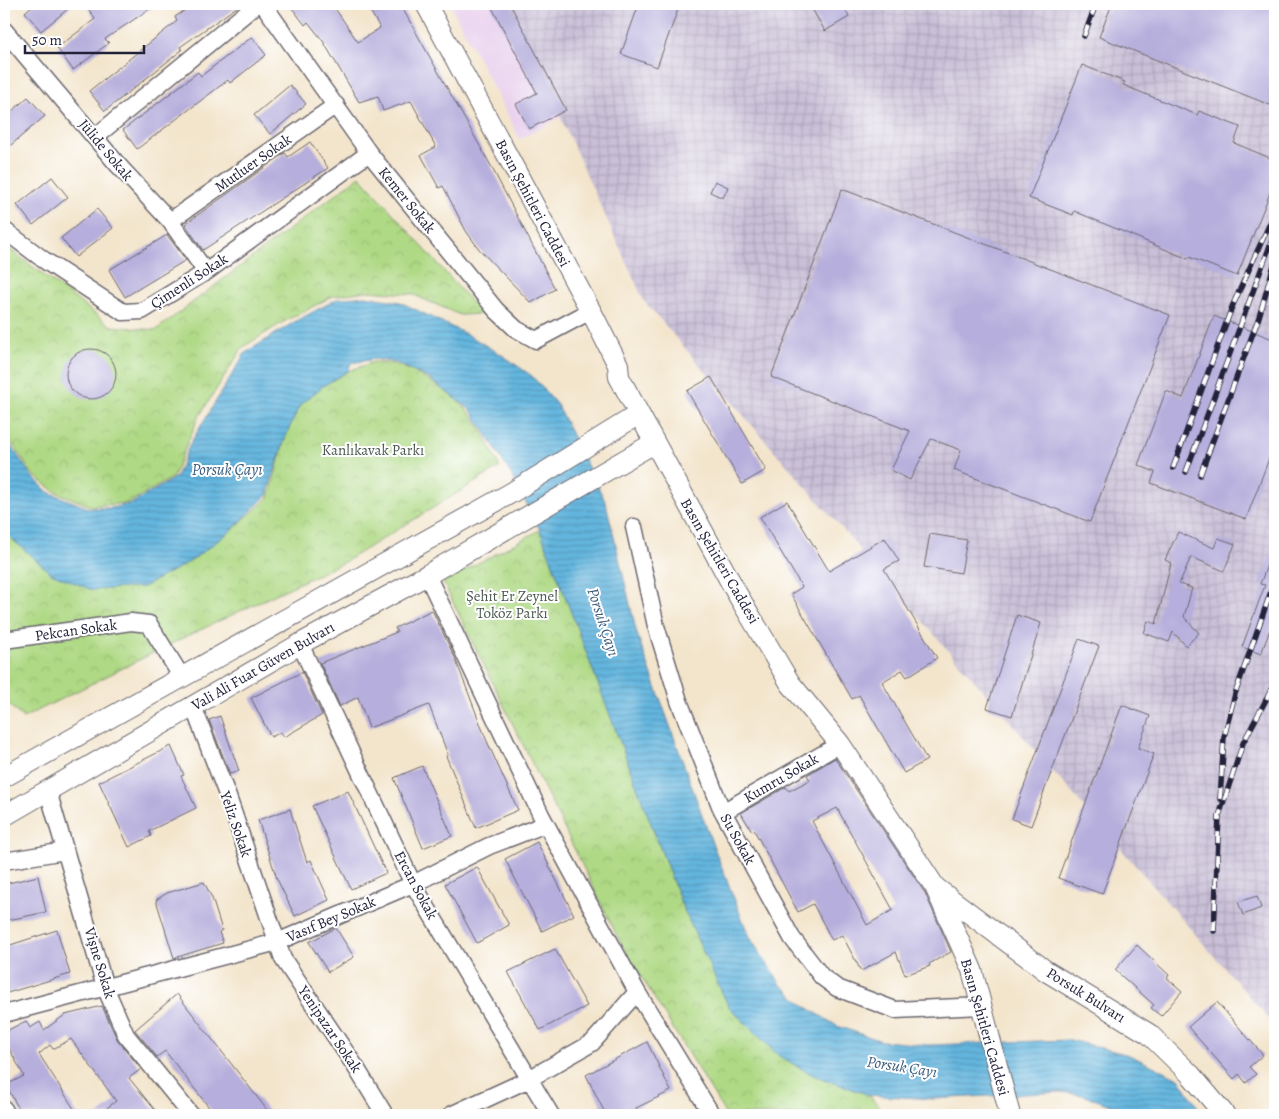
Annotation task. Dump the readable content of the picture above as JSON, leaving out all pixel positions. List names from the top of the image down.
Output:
{
  "streets": {
    "main road": ["Basın Şehitleri Caddesi", "Vali Ali Fuat Güven Bulvarı", "Porsuk Bulvarı"],
    "street": [
      "Jülide Sokak",
      "Mutluer Sokak",
      "Kemer Sokak",
      "Çimenli Sokak",
      "Pekcan Sokak",
      "Kumru Sokak",
      "Yeliz Sokak",
      "Su Sokak",
      "Ercan Sokak",
      "Vasıf Bey Sokak",
      "Vişne Sokak",
      "Yenipazar Sokak"
    ]
  },
  "crossings": [
    ["Jülide Sokak", "Mutluer Sokak"],
    ["Jülide Sokak", "Çimenli Sokak"],
    ["Mutluer Sokak", "Kemer Sokak"],
    ["Kemer Sokak", "Çimenli Sokak"],
    ["Basın Şehitleri Caddesi", "Vali Ali Fuat Güven Bulvarı"],
    ["Basın Şehitleri Caddesi", "Kumru Sokak"],
    ["Basın Şehitleri Caddesi", "Su Sokak"],
    ["Basın Şehitleri Caddesi", "Porsuk Bulvarı"],
    ["Pekcan Sokak", "Vali Ali Fuat Güven Bulvarı"],
    ["Vali Ali Fuat Güven Bulvarı", "Yeliz Sokak"],
    ["Vali Ali Fuat Güven Bulvarı", "Ercan Sokak"],
    ["Vali Ali Fuat Güven Bulvarı", "Vişne Sokak"],
    ["Kumru Sokak", "Su Sokak"],
    ["Yeliz Sokak", "Vasıf Bey Sokak"],
    ["Yeliz Sokak", "Yenipazar Sokak"],
    ["Ercan Sokak", "Vasıf Bey Sokak"],
    ["Vasıf Bey Sokak", "Vişne Sokak"],
    ["Vasıf Bey Sokak", "Yenipazar Sokak"]
  ],
  "water": ["Porsuk Çayı"],
  "parks": ["Kanlıkavak Parkı", "Şehit Er Zeynel Toköz Parkı"],
  "scale_bar": "50 m"
}
